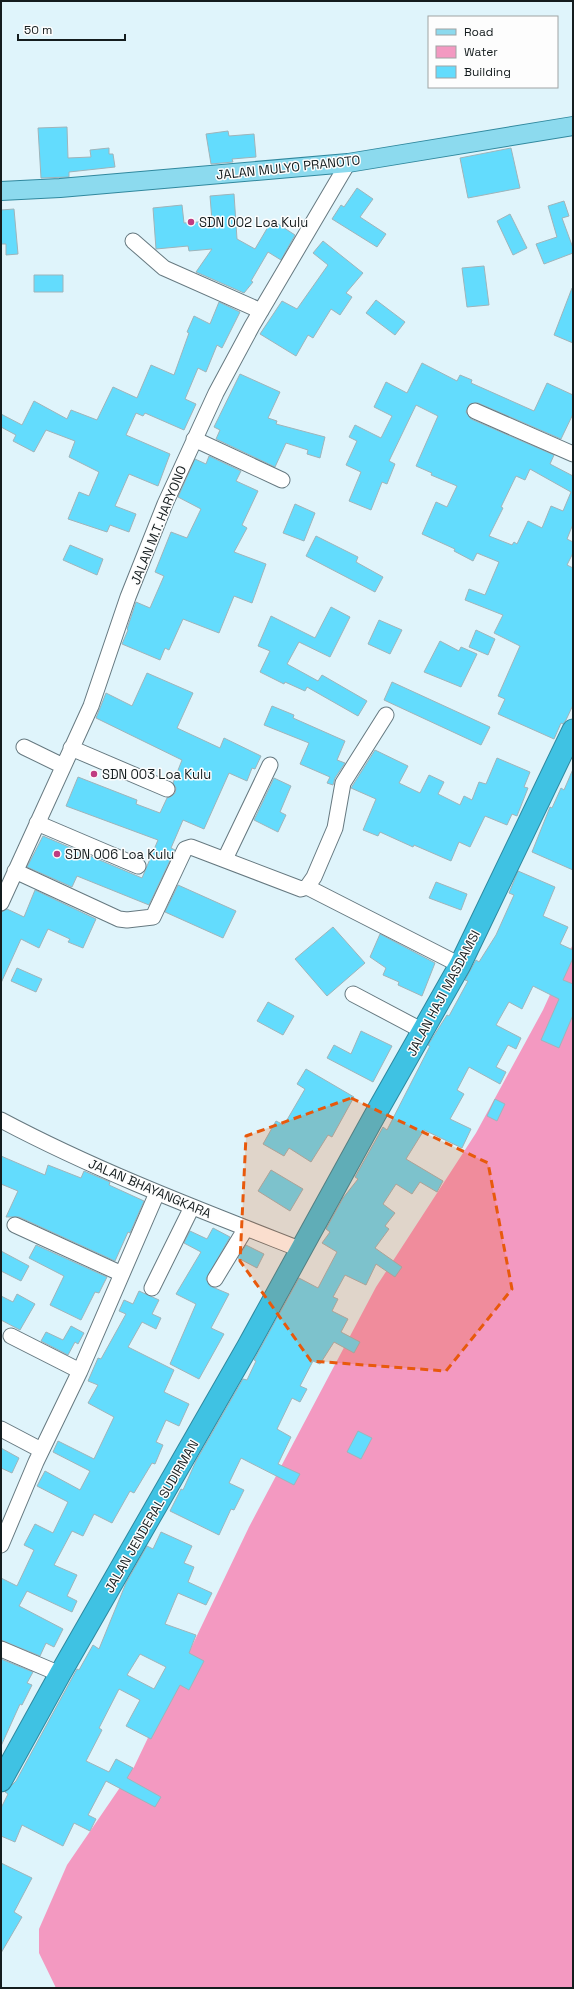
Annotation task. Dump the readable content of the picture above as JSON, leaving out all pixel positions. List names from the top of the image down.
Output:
{
  "streets": {
    "highway": ["JALAN HAJI MASDAMSI", "JALAN JENDERAL SUDIRMAN"],
    "main road": ["JALAN MULYO PRANOTO"],
    "street": ["JALAN M.T. HARYONO", "JALAN BHAYANGKARA"]
  },
  "crossings": [
    ["JALAN MULYO PRANOTO", "JALAN M.T. HARYONO"],
    ["JALAN HAJI MASDAMSI", "JALAN BHAYANGKARA"],
    ["JALAN HAJI MASDAMSI", "JALAN JENDERAL SUDIRMAN"],
    ["JALAN BHAYANGKARA", "JALAN JENDERAL SUDIRMAN"]
  ],
  "places": ["SDN 002 Loa Kulu", "SDN 003 Loa Kulu", "SDN 006 Loa Kulu"],
  "legend": ["Road", "Water", "Building"],
  "scale_bar": "50 m"
}
